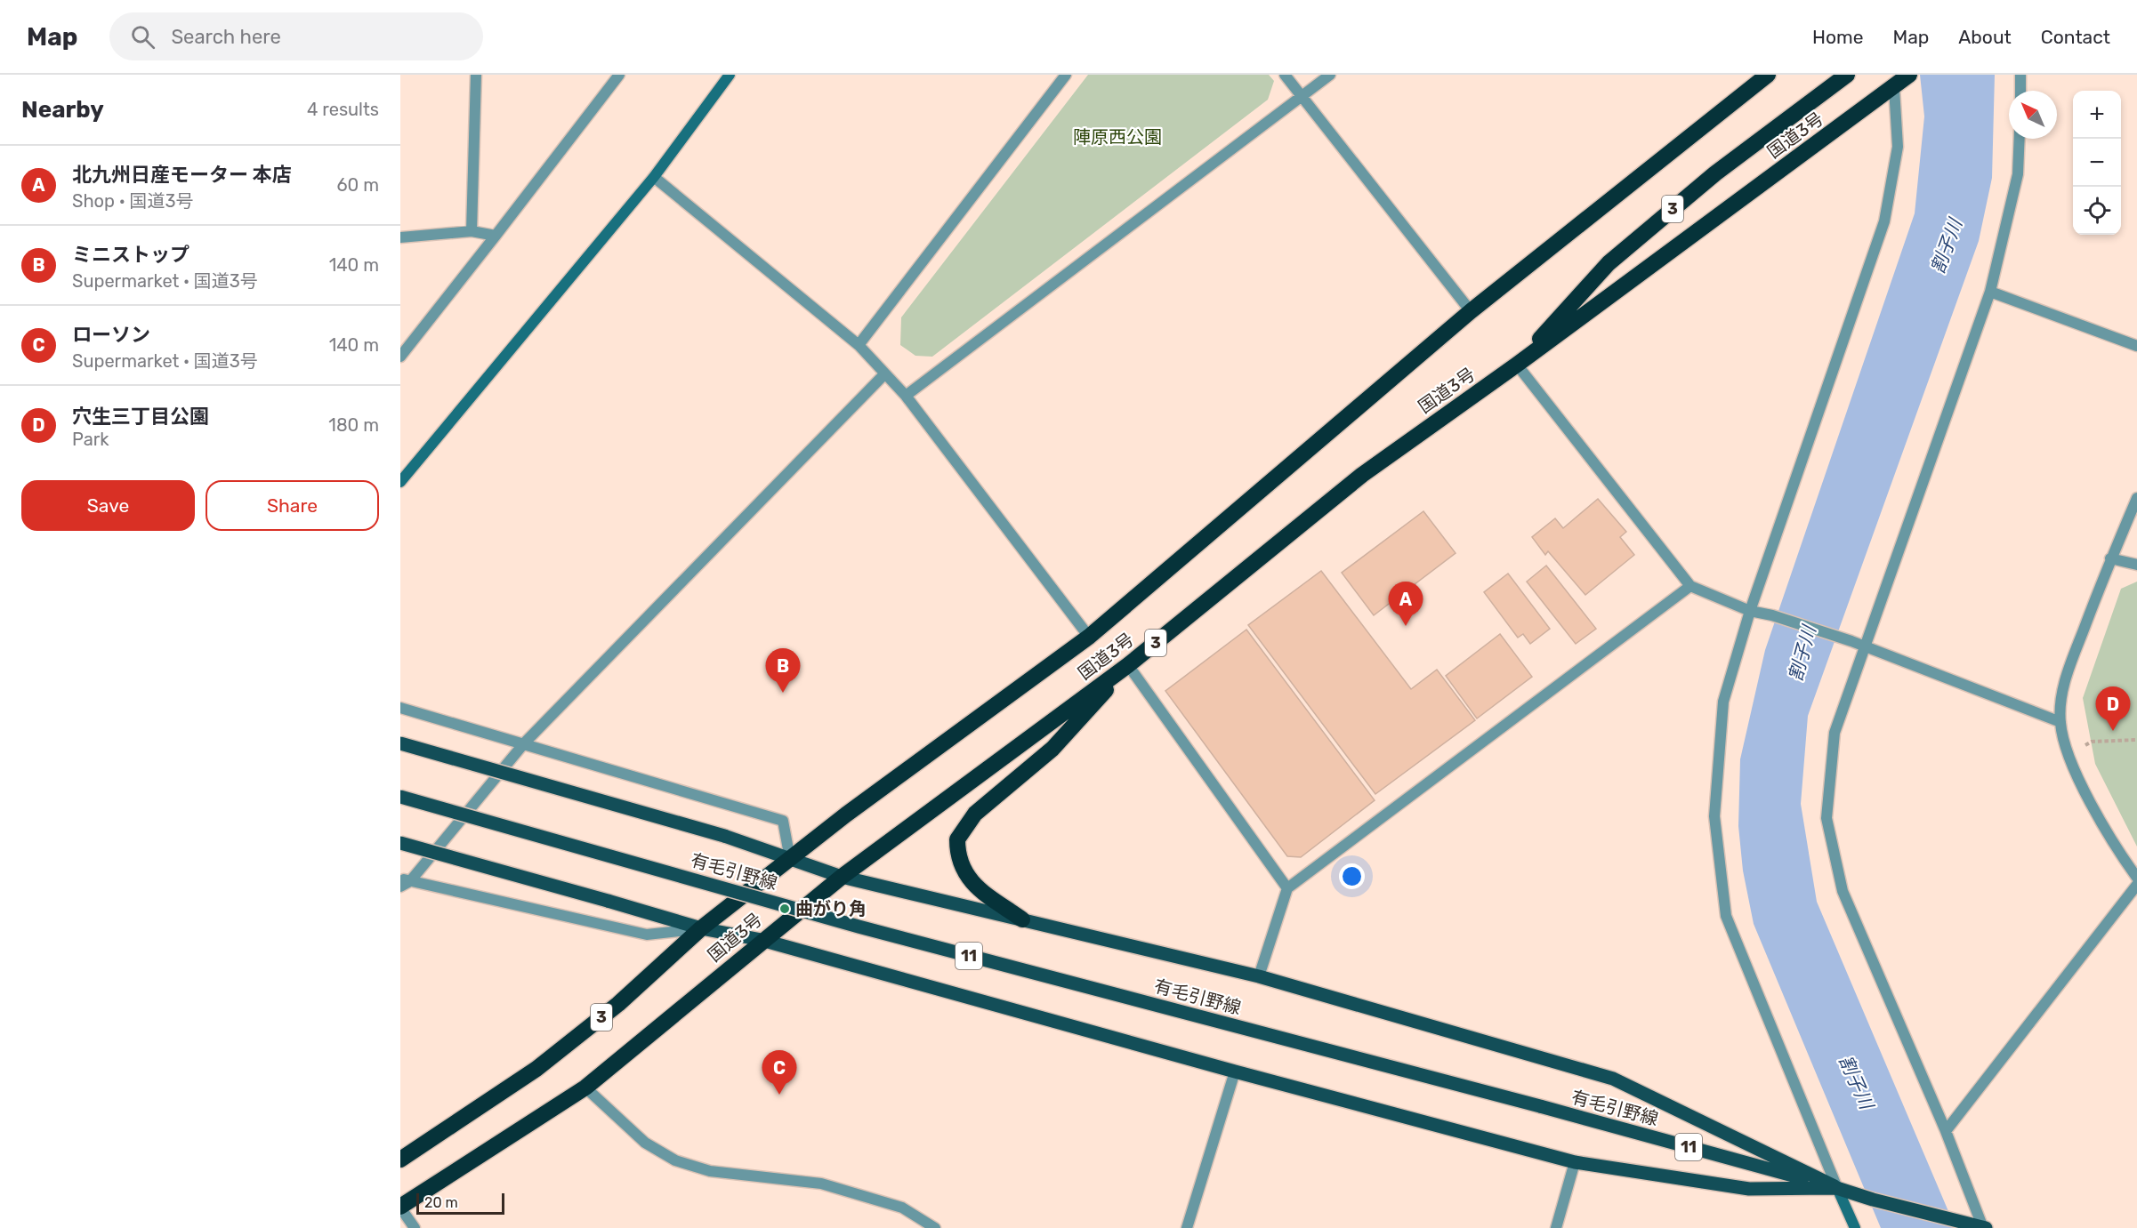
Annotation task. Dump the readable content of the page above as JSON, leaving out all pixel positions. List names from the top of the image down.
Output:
{
  "streets": {
    "highway": ["国道3号", "3"],
    "main road": ["有毛引野線", "11"]
  },
  "crossings": [
    ["国道3号", "3"]
  ],
  "water": ["割子川"],
  "parks": ["陣原西公園"],
  "places": ["曲がり角"],
  "scale_bar": "20 m",
  "north": "top left",
  "page": {
    "header": "Map",
    "search": "Search here",
    "nav": [
      "Home",
      "Map",
      "About",
      "Contact"
    ],
    "heading": ["Nearby", "4 results"],
    "map_buttons": ["+", "−"],
    "list": [
      {
        "mark": "A",
        "name": "北九州日産モーター 本店",
        "note": "Shop · 国道3号",
        "value": "60 m"
      },
      {
        "mark": "B",
        "name": "ミニストップ",
        "note": "Supermarket · 国道3号",
        "value": "140 m"
      },
      {
        "mark": "C",
        "name": "ローソン",
        "note": "Supermarket · 国道3号",
        "value": "140 m"
      },
      {
        "mark": "D",
        "name": "穴生三丁目公園",
        "note": "Park",
        "value": "180 m"
      }
    ],
    "buttons": ["Save", "Share"],
    "pins": [
      "A",
      "B",
      "D",
      "C"
    ],
    "scale": "20 m"
  }
}
